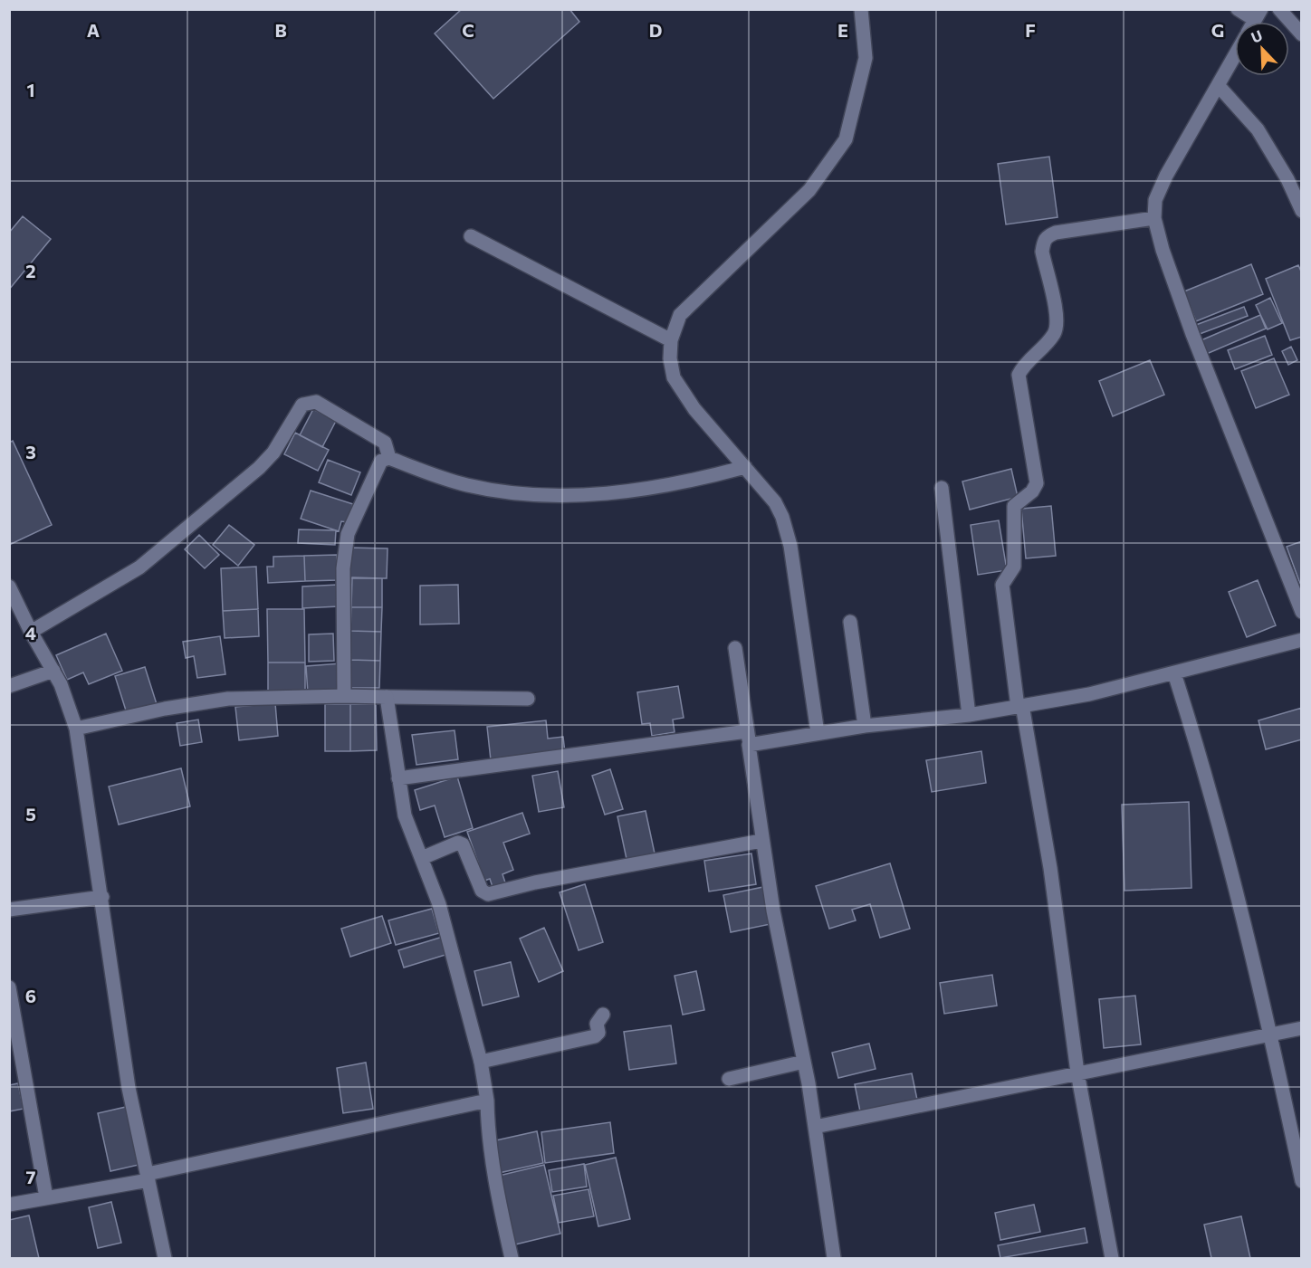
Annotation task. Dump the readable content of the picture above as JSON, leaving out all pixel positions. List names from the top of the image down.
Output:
{
  "north": "top left",
  "grid": {
    "columns": [
      "A",
      "B",
      "C",
      "D",
      "E",
      "F",
      "G"
    ],
    "rows": [
      "1",
      "2",
      "3",
      "4",
      "5",
      "6",
      "7"
    ]
  }
}
